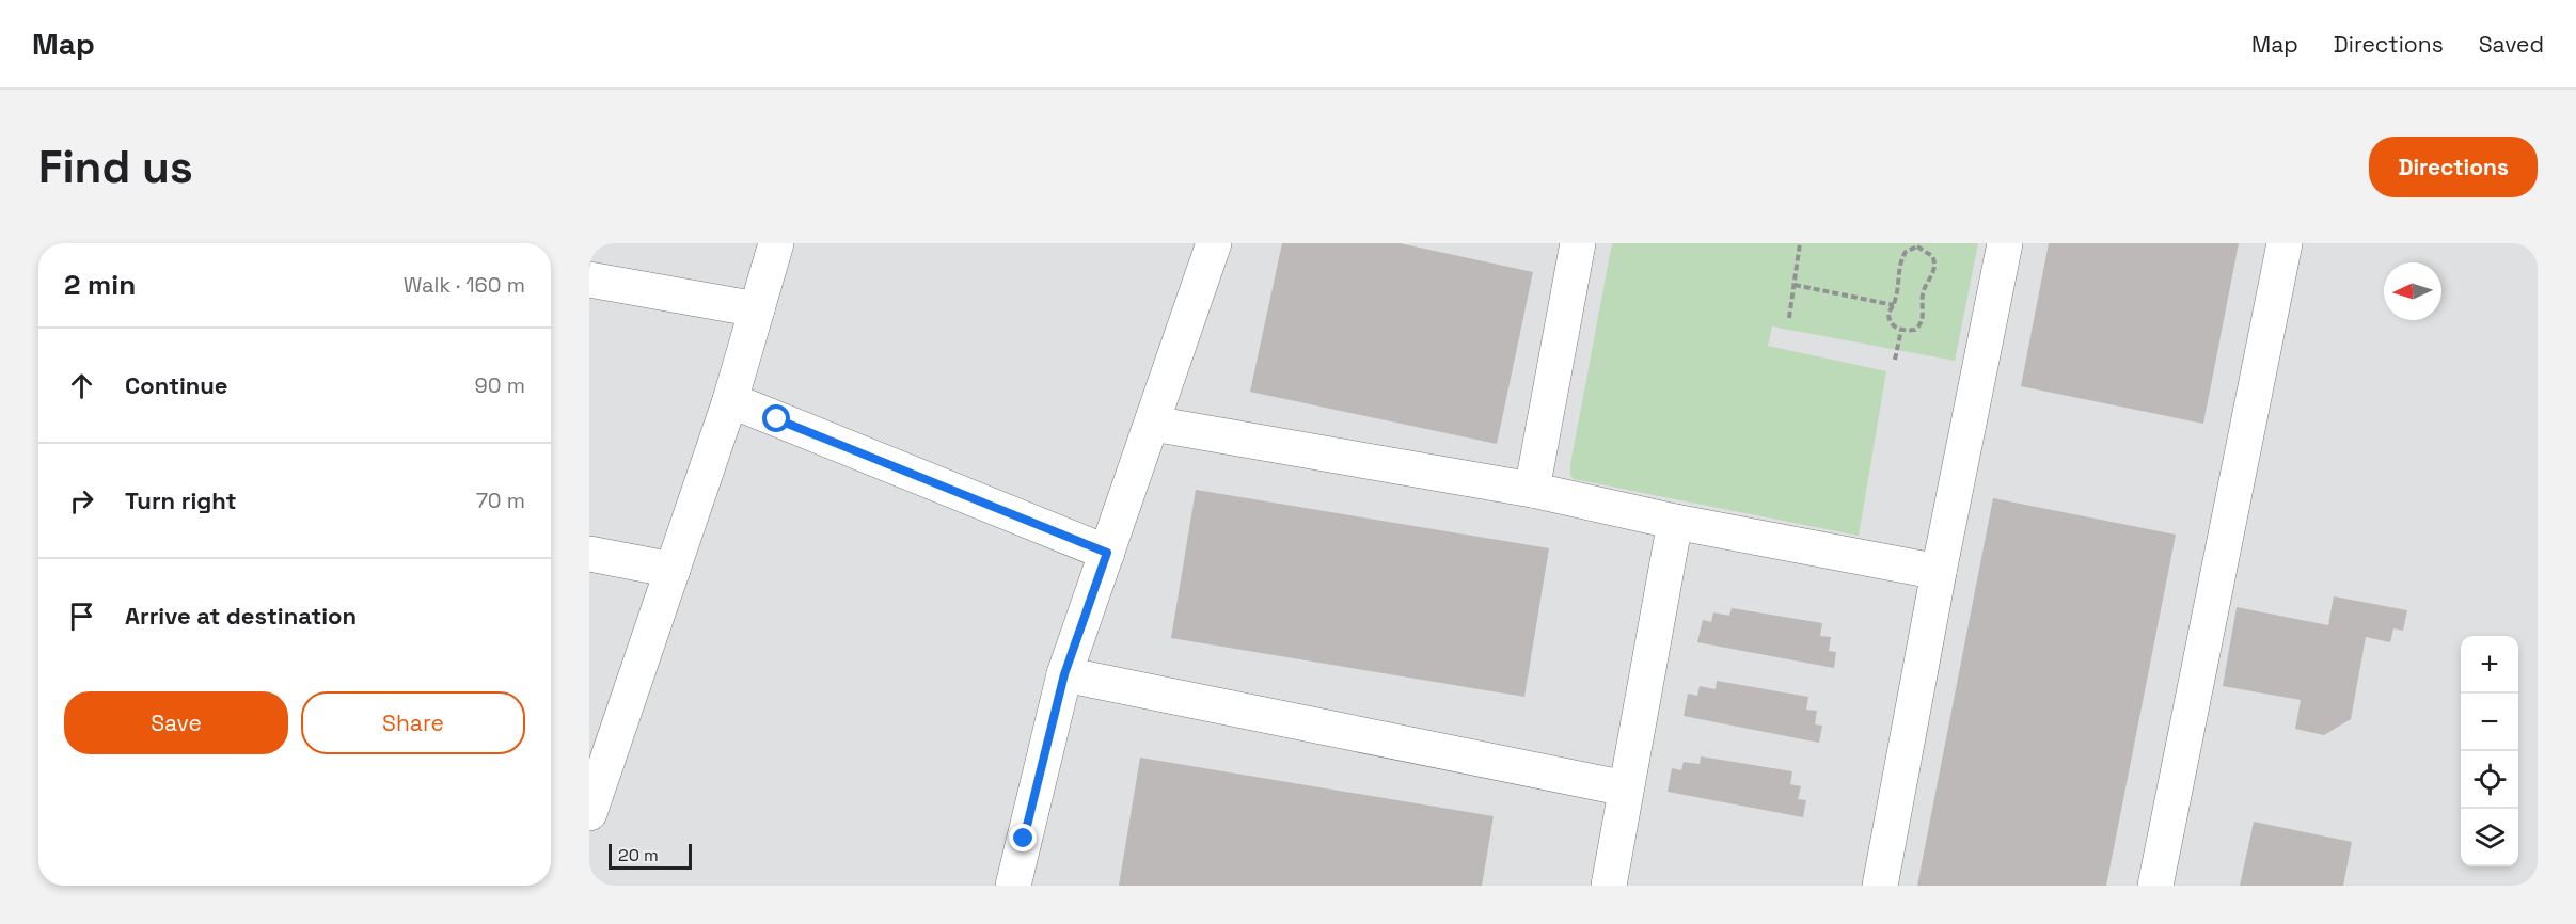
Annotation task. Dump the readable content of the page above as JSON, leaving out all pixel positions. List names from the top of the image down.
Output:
{
  "scale_bar": "20 m",
  "north": "left",
  "page": {
    "header": "Map",
    "nav": ["Map", "Directions", "Saved"],
    "buttons": [
      "Directions",
      ["Save", "Share"]
    ],
    "title": "Find us",
    "heading": ["2 min", "Walk · 160 m"],
    "list": [
      ["Continue", "90 m"],
      ["Turn right", "70 m"],
      "Arrive at destination"
    ],
    "map_buttons": ["+", "−"],
    "scale": "20 m"
  }
}
